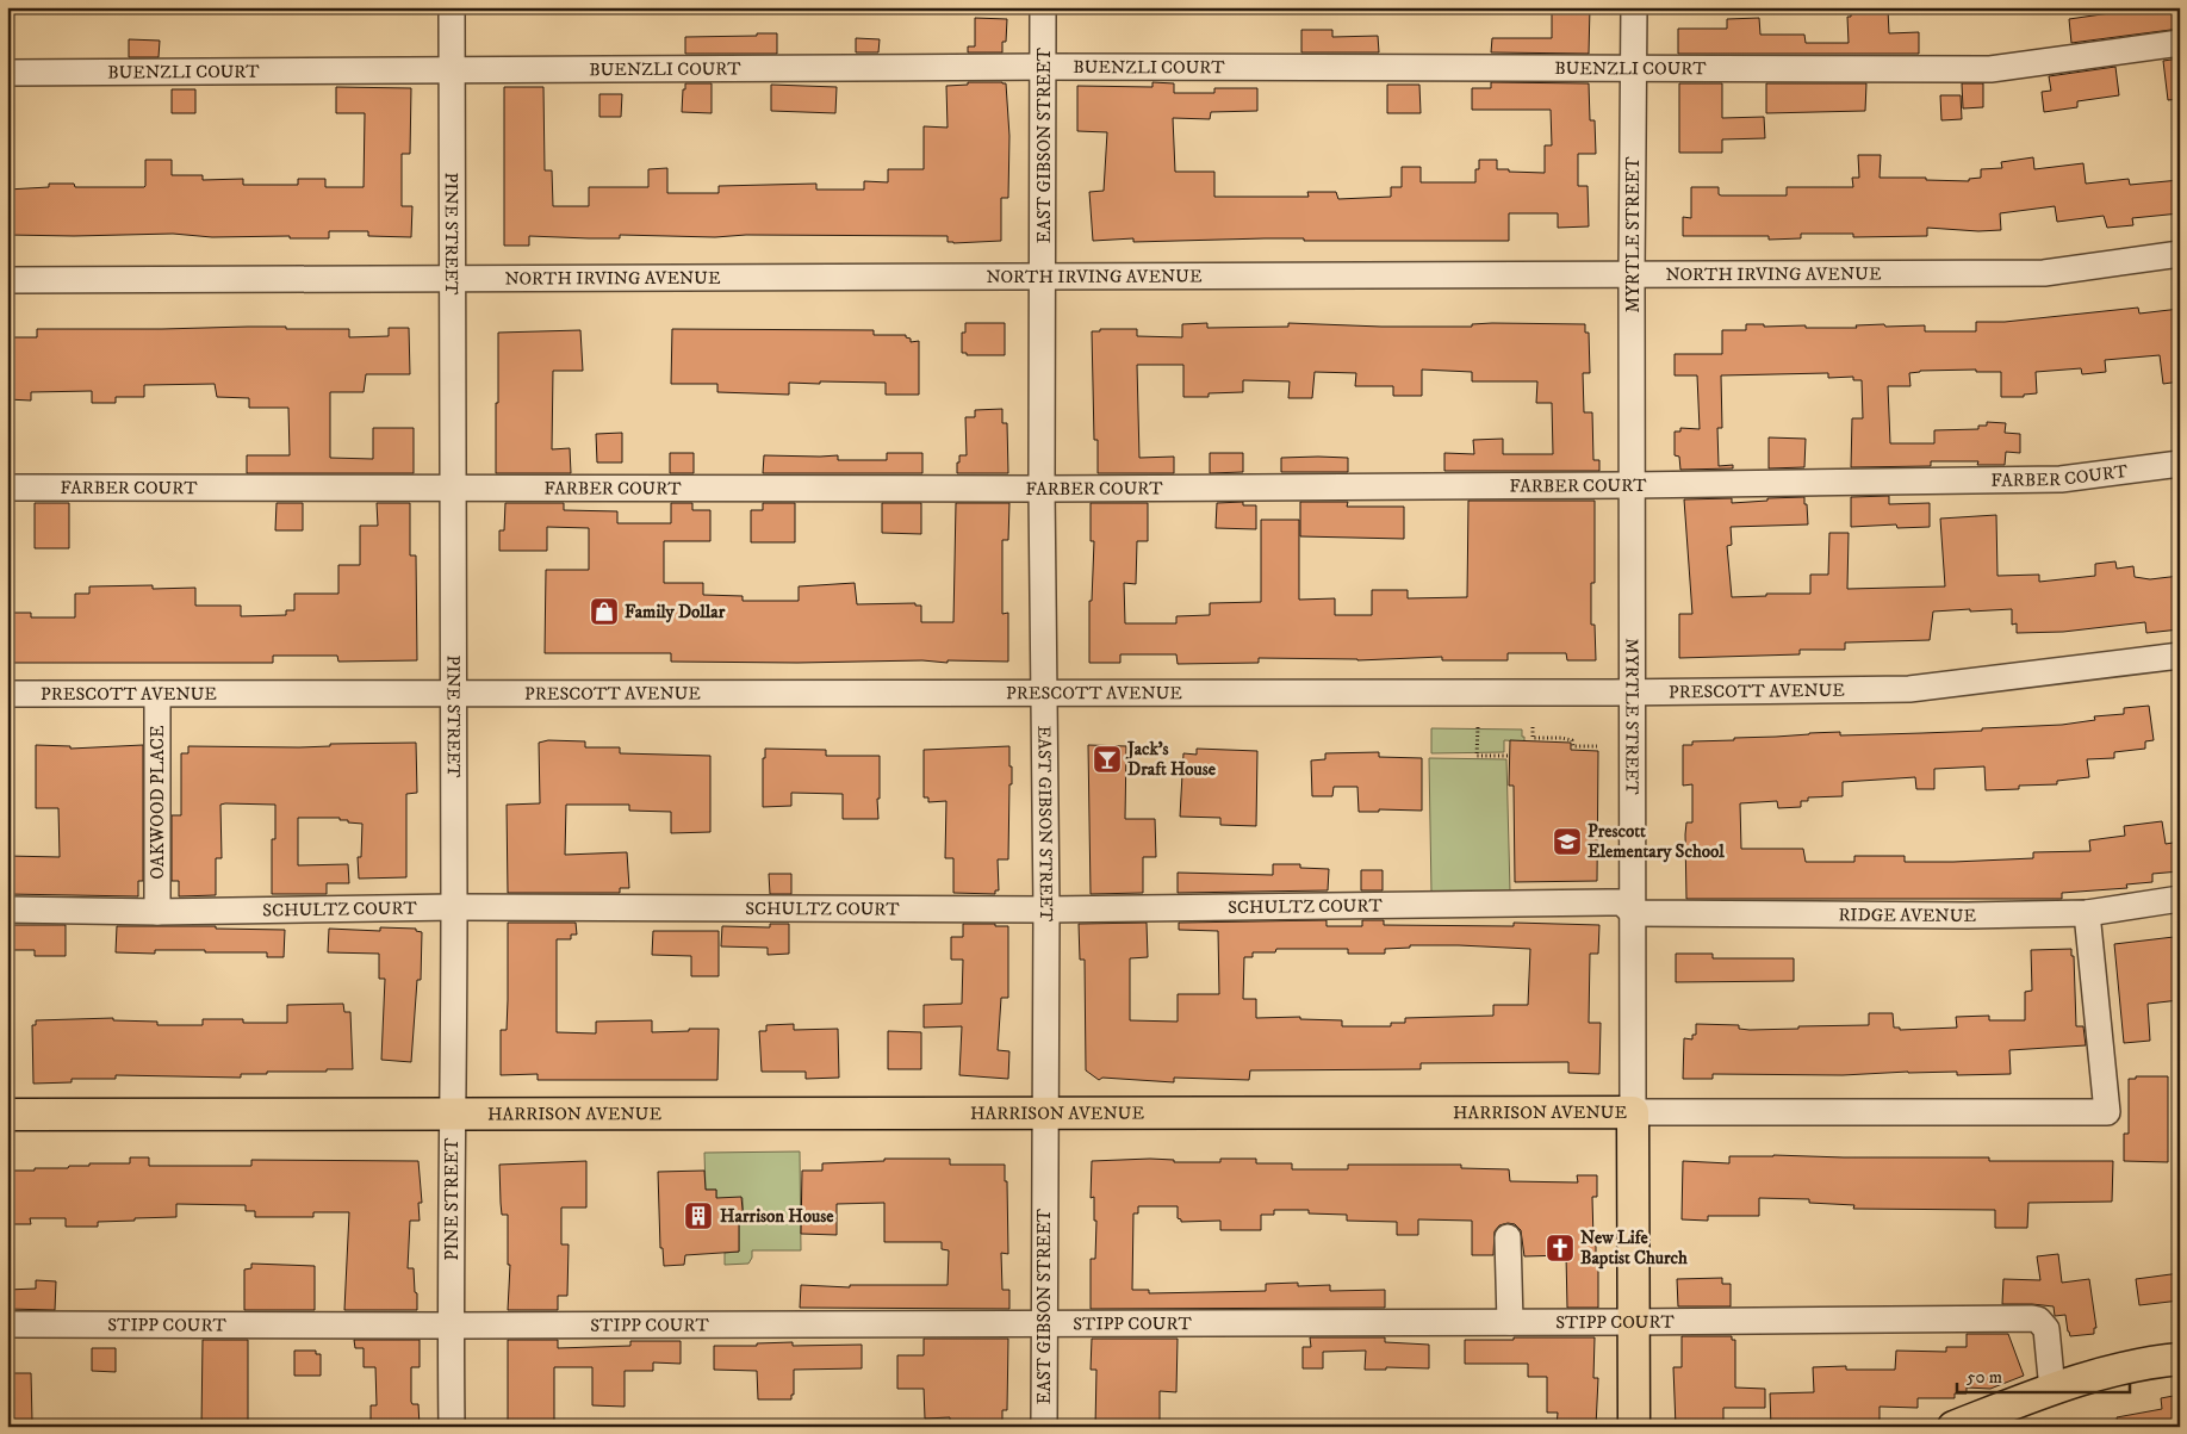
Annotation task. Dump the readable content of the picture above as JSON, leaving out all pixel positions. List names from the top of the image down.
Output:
{
  "streets": {
    "main road": ["MYRTLE STREET", "HARRISON AVENUE"],
    "street": [
      "BUENZLI COURT",
      "EAST GIBSON STREET",
      "PINE STREET",
      "NORTH IRVING AVENUE",
      "FARBER COURT",
      "PRESCOTT AVENUE",
      "OAKWOOD PLACE",
      "SCHULTZ COURT",
      "RIDGE AVENUE",
      "STIPP COURT"
    ]
  },
  "crossings": [
    ["BUENZLI COURT", "EAST GIBSON STREET"],
    ["BUENZLI COURT", "PINE STREET"],
    ["BUENZLI COURT", "MYRTLE STREET"],
    ["EAST GIBSON STREET", "NORTH IRVING AVENUE"],
    ["EAST GIBSON STREET", "FARBER COURT"],
    ["EAST GIBSON STREET", "PRESCOTT AVENUE"],
    ["EAST GIBSON STREET", "SCHULTZ COURT"],
    ["EAST GIBSON STREET", "HARRISON AVENUE"],
    ["EAST GIBSON STREET", "STIPP COURT"],
    ["PINE STREET", "NORTH IRVING AVENUE"],
    ["PINE STREET", "FARBER COURT"],
    ["PINE STREET", "PRESCOTT AVENUE"],
    ["PINE STREET", "SCHULTZ COURT"],
    ["PINE STREET", "HARRISON AVENUE"],
    ["PINE STREET", "STIPP COURT"],
    ["MYRTLE STREET", "NORTH IRVING AVENUE"],
    ["MYRTLE STREET", "FARBER COURT"],
    ["MYRTLE STREET", "PRESCOTT AVENUE"],
    ["MYRTLE STREET", "SCHULTZ COURT"],
    ["MYRTLE STREET", "RIDGE AVENUE"],
    ["MYRTLE STREET", "HARRISON AVENUE"],
    ["MYRTLE STREET", "STIPP COURT"],
    ["PRESCOTT AVENUE", "OAKWOOD PLACE"],
    ["OAKWOOD PLACE", "SCHULTZ COURT"],
    ["SCHULTZ COURT", "RIDGE AVENUE"],
    ["RIDGE AVENUE", "HARRISON AVENUE"]
  ],
  "places": {
    "shop": ["Family Dollar"],
    "bar": ["Jack's Draft House"],
    "school or university": ["Prescott Elementary School"],
    "building": ["Harrison House"],
    "church": ["New Life Baptist Church"]
  },
  "scale_bar": "50 m"
}
